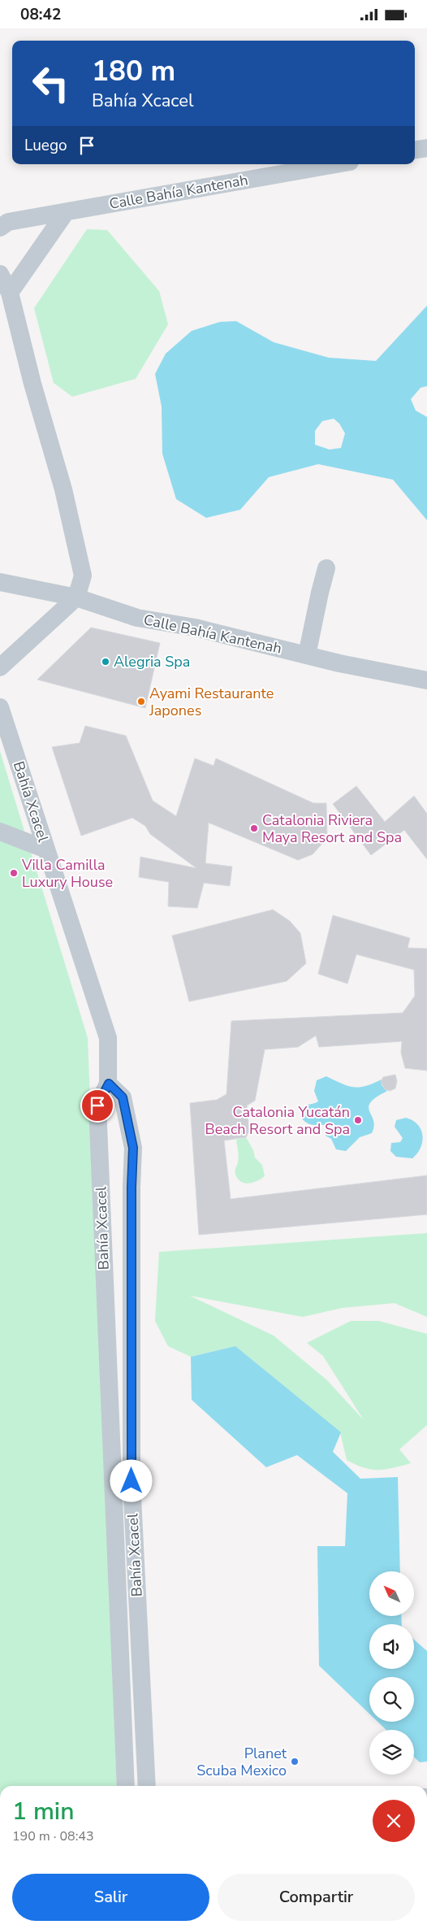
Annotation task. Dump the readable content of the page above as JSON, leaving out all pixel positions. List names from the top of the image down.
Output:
{
  "streets": {
    "street": ["Calle Bahía Kantenah", "Bahía Xcacel"]
  },
  "places": [
    "Alegria Spa",
    "Ayami Restaurante Japones",
    "Catalonia Riviera Maya Resort and Spa",
    "Villa Camilla Luxury House",
    "Catalonia Yucatán Beach Resort and Spa",
    "Planet Scuba Mexico"
  ],
  "north": "top left",
  "page": {
    "status": "08:42",
    "turn": ["180 m", "Bahía Xcacel"],
    "then": "Luego",
    "heading": ["1 min", "190 m · 08:43"],
    "buttons": ["Salir", "Compartir"]
  }
}
